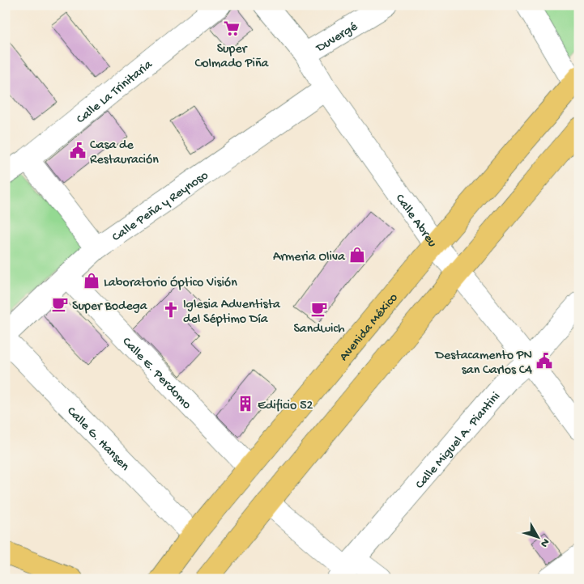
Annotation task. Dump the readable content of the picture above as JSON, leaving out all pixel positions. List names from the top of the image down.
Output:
{
  "streets": {
    "main road": ["Avenida México"],
    "street": [
      "Duvergé",
      "Calle La Trinitaria",
      "Calle Peña y Reynoso",
      "Calle Abreu",
      "Calle E. Perdomo",
      "Calle G. Hansen",
      "Calle Miguel A. Piantini"
    ]
  },
  "crossings": [
    ["Duvergé", "Calle Abreu"],
    ["Calle Peña y Reynoso", "Calle Abreu"],
    ["Calle Peña y Reynoso", "Calle E. Perdomo"],
    ["Calle Abreu", "Avenida México"],
    ["Calle Abreu", "Calle Miguel A. Piantini"],
    ["Avenida México", "Calle E. Perdomo"],
    ["Avenida México", "Calle G. Hansen"]
  ],
  "places": {
    "supermarket": ["Super Colmado Piña"],
    "public building": ["Casa de Restauración", "Destacamento PN san Carlos C4"],
    "shop": ["Armeria Oliva", "Laboratorio Óptico Visión"],
    "cafe": ["Super Bodega", "Sandwich"],
    "church": ["Iglesia Adventista del Séptimo Día"],
    "building": ["Edificio 52"]
  },
  "north": "bottom right"
}
